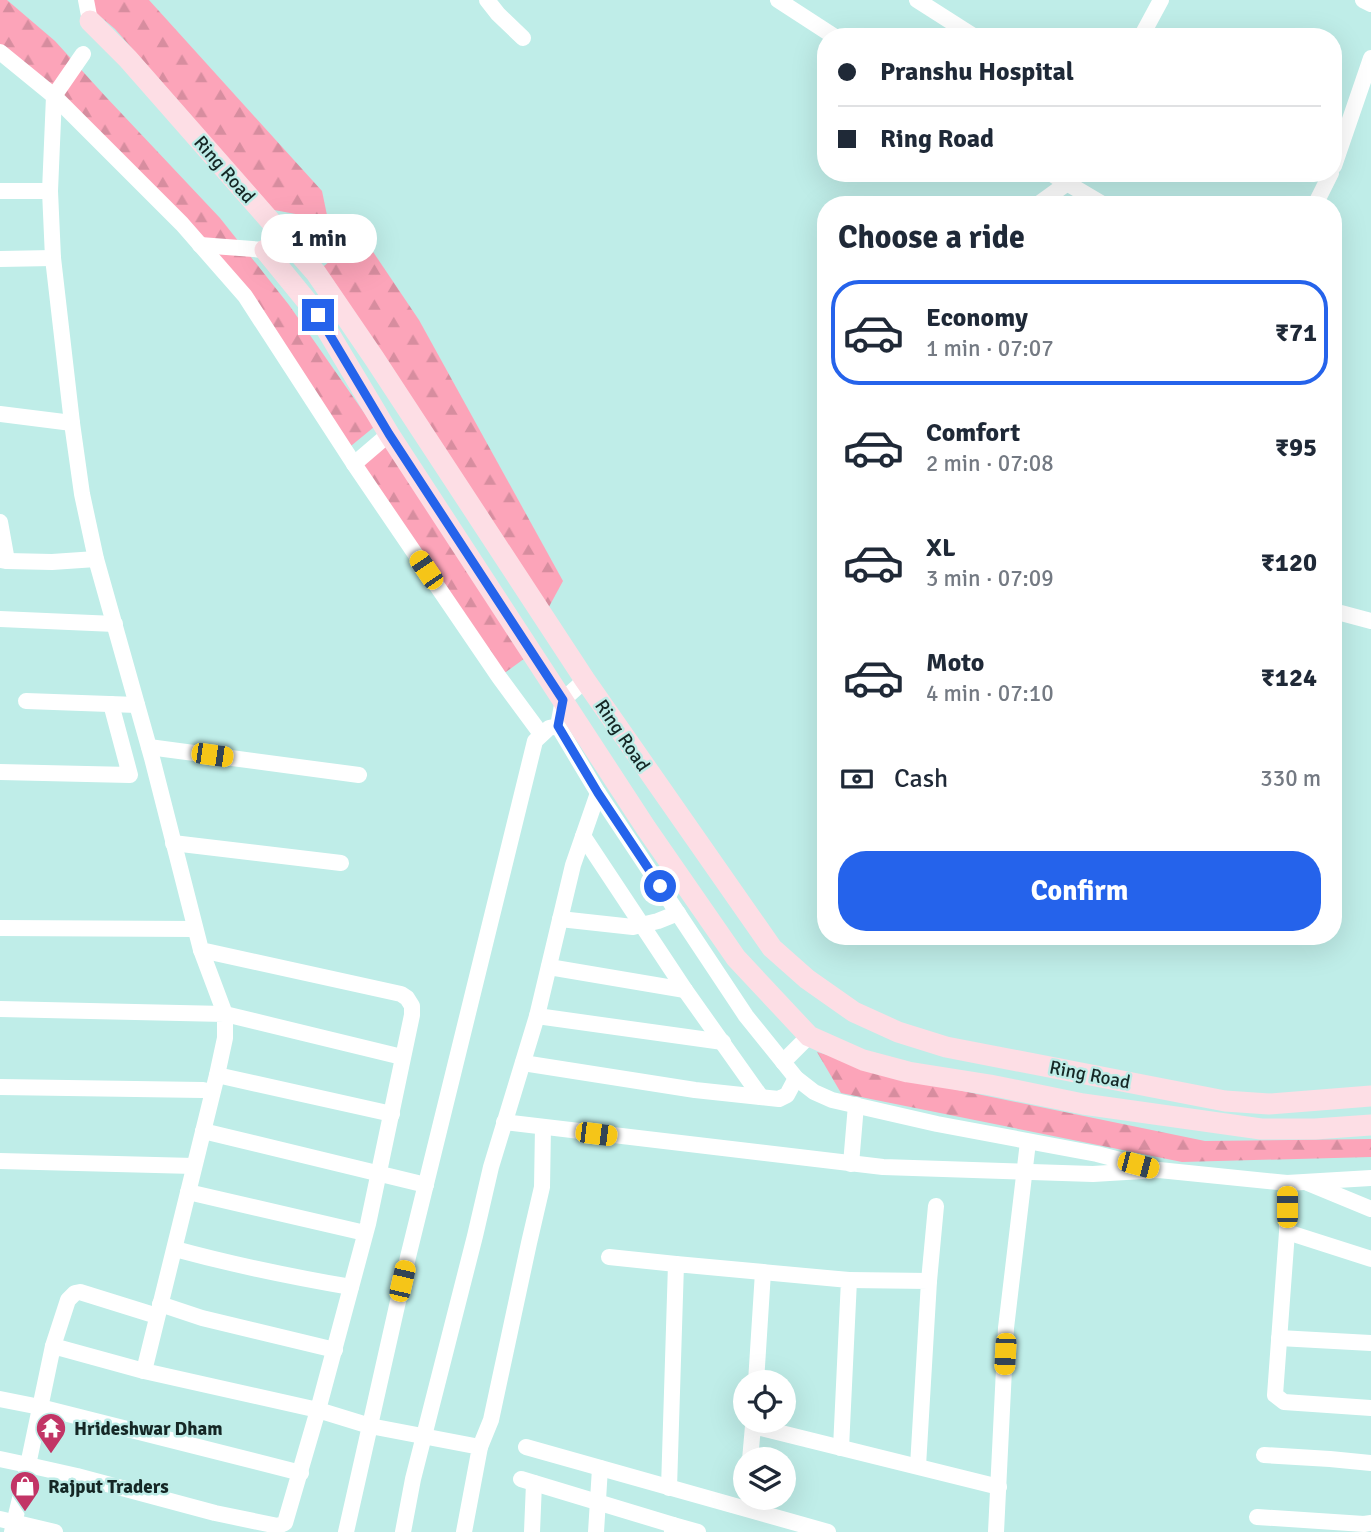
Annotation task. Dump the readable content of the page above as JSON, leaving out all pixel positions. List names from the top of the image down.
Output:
{
  "streets": {
    "main road": ["Ring Road"]
  },
  "places": {
    "temple": ["Hrideshwar Dham"],
    "shop": ["Rajput Traders"]
  },
  "page": {
    "banner": ["Pranshu Hospital", "Ring Road"],
    "heading": "Choose a ride",
    "bubble": "1 min",
    "list": [
      {
        "name": "Economy",
        "note": "1 min · 07:07",
        "value": "₹71"
      },
      {
        "name": "Comfort",
        "note": "2 min · 07:08",
        "value": "₹95"
      },
      {
        "name": "XL",
        "note": "3 min · 07:09",
        "value": "₹120"
      },
      {
        "name": "Moto",
        "note": "4 min · 07:10",
        "value": "₹124"
      }
    ],
    "pay": ["Cash", "330 m"],
    "buttons": "Confirm"
  }
}
